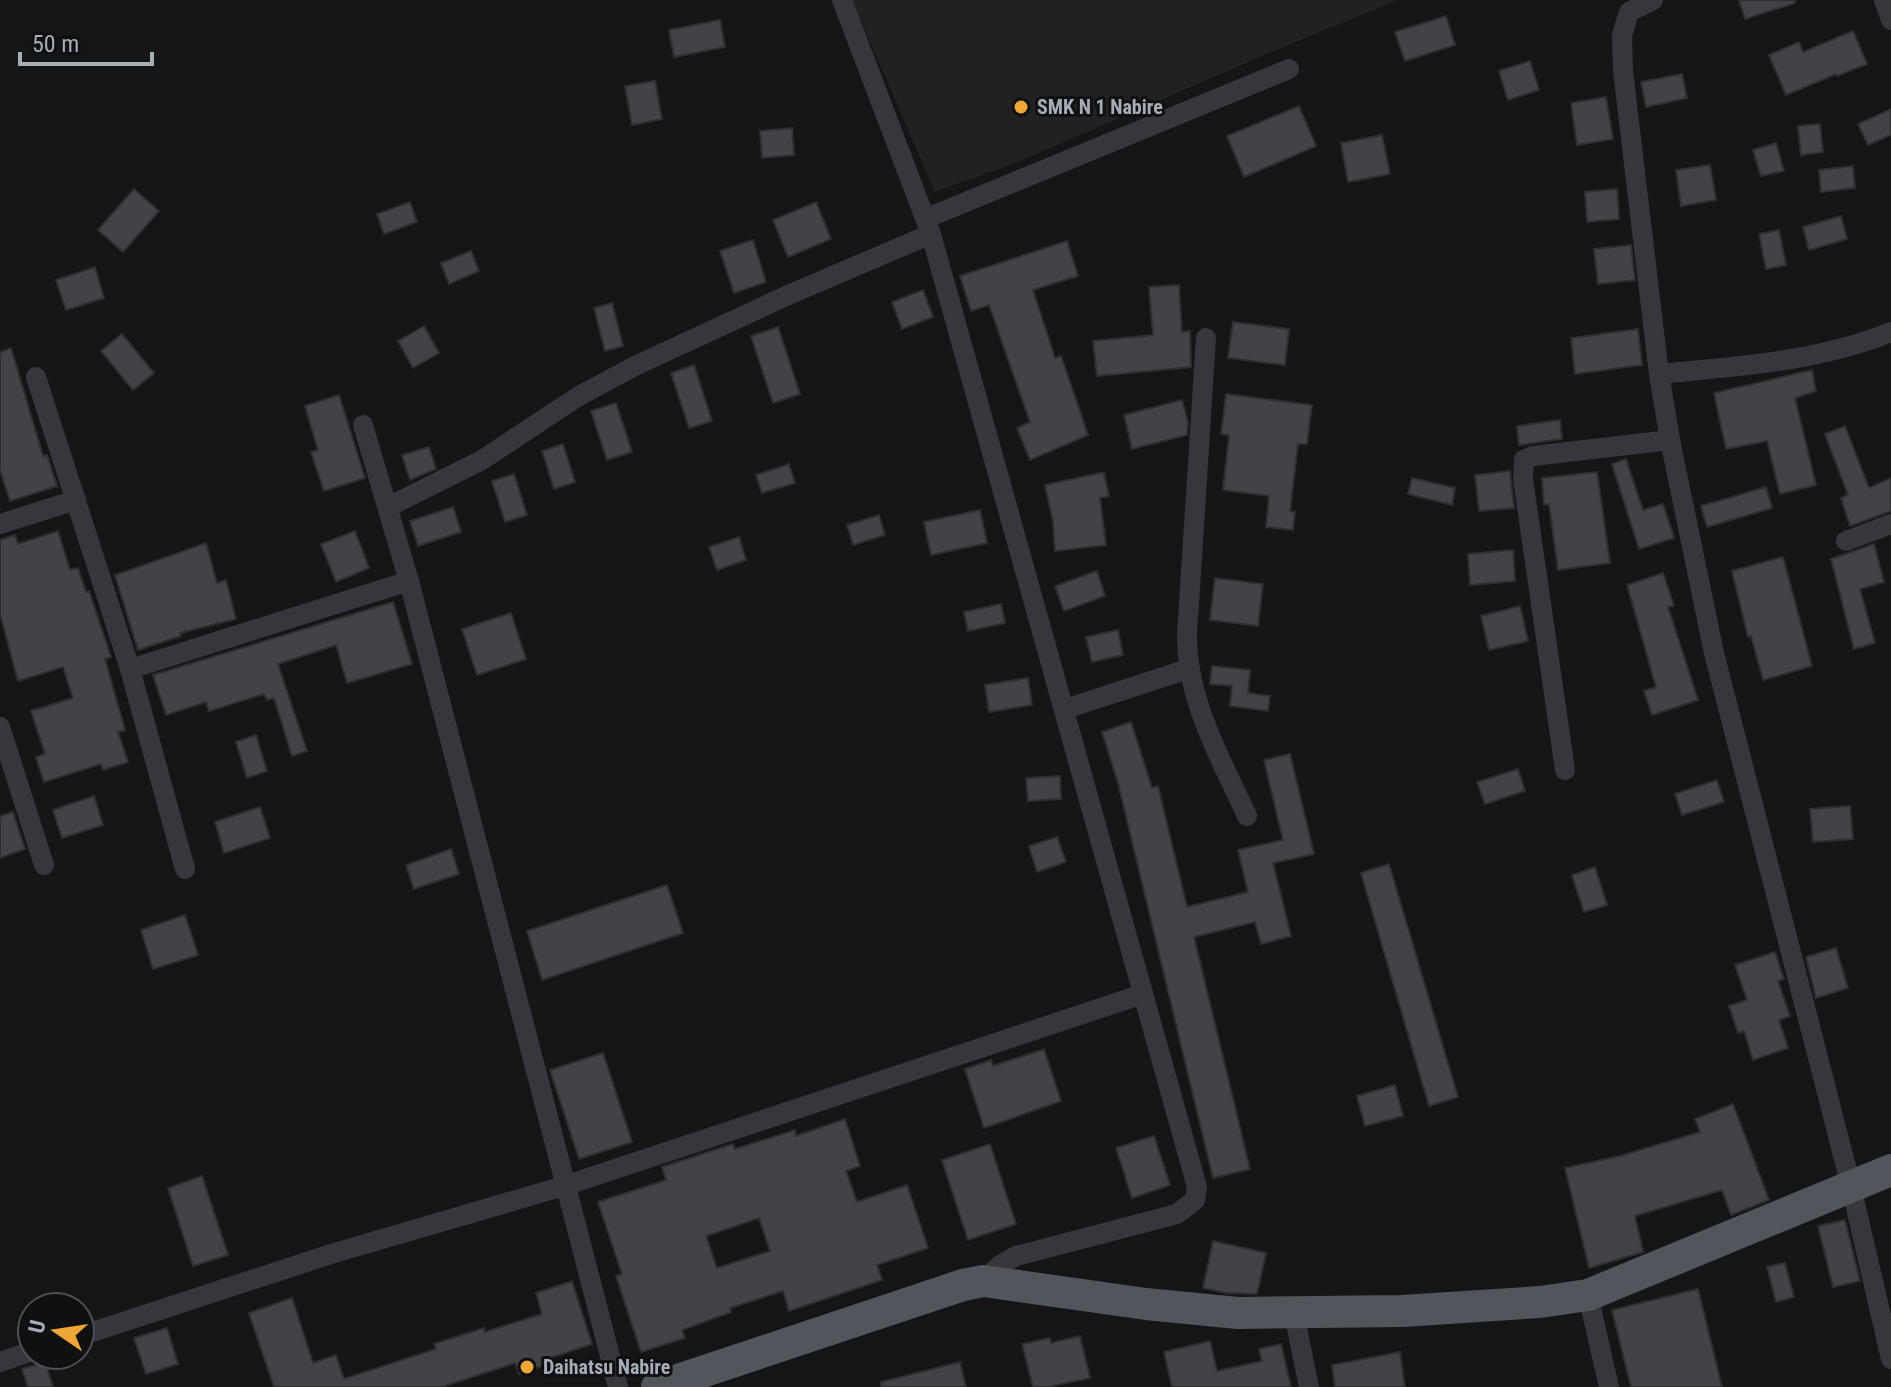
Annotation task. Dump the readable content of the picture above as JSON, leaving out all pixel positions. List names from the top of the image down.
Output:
{
  "places": ["SMK N 1 Nabire", "Daihatsu Nabire"],
  "scale_bar": "50 m",
  "north": "left"
}
